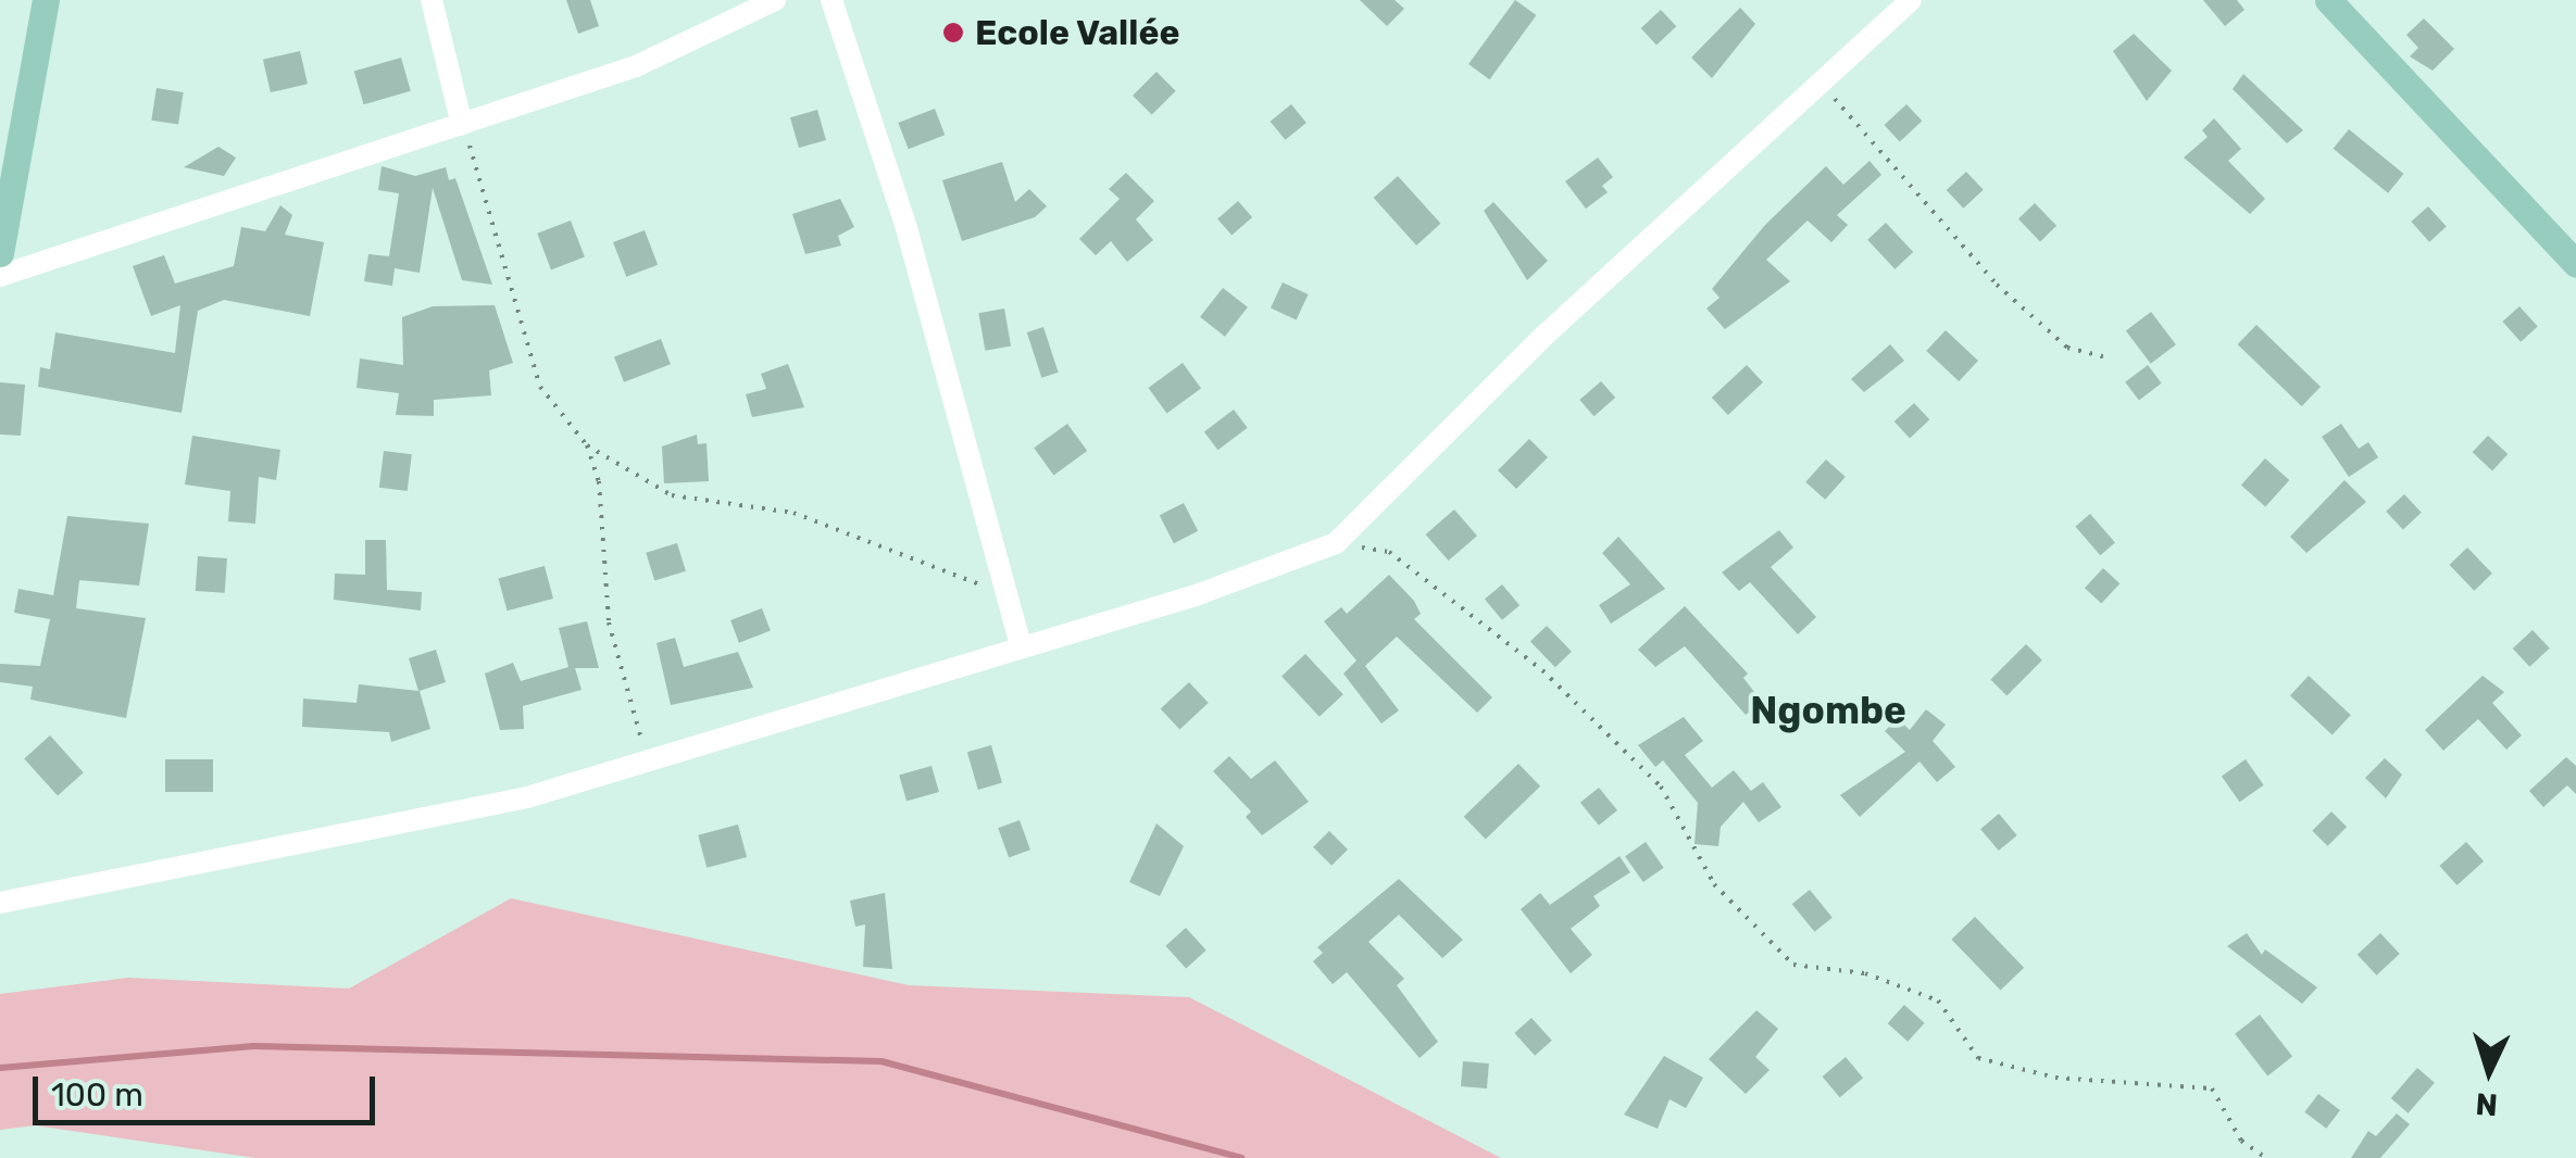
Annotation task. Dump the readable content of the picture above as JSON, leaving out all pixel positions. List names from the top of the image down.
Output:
{
  "districts": ["Ngombe"],
  "places": ["Ecole Vallée"],
  "scale_bar": "100 m",
  "north": "bottom"
}
